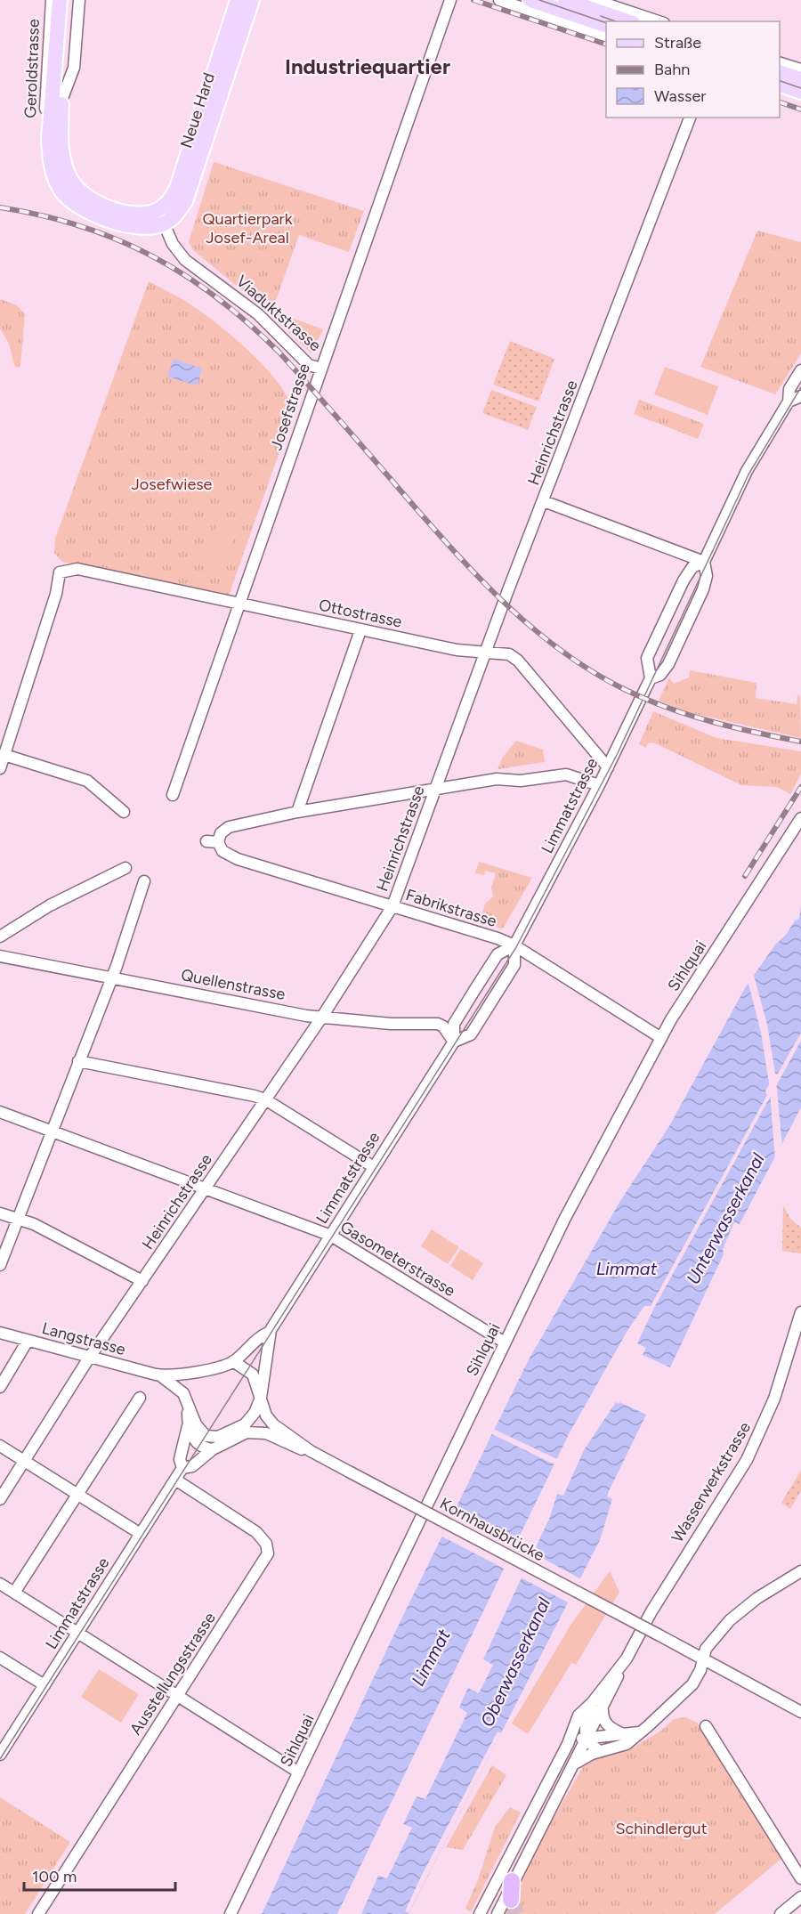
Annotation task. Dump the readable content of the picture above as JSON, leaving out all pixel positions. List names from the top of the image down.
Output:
{
  "streets": {
    "main road": ["Geroldstrasse", "Neue Hard"],
    "street": [
      "Viaduktstrasse",
      "Josefstrasse",
      "Heinrichstrasse",
      "Ottostrasse",
      "Limmatstrasse",
      "Fabrikstrasse",
      "Sihlquai",
      "Quellenstrasse",
      "Gasometerstrasse",
      "Langstrasse",
      "Wasserwerkstrasse",
      "Kornhausbrücke",
      "Ausstellungsstrasse"
    ]
  },
  "crossings": [
    ["Neue Hard", "Viaduktstrasse"],
    ["Viaduktstrasse", "Josefstrasse"],
    ["Josefstrasse", "Ottostrasse"],
    ["Heinrichstrasse", "Ottostrasse"],
    ["Heinrichstrasse", "Fabrikstrasse"],
    ["Heinrichstrasse", "Quellenstrasse"],
    ["Heinrichstrasse", "Gasometerstrasse"],
    ["Heinrichstrasse", "Langstrasse"],
    ["Ottostrasse", "Limmatstrasse"],
    ["Limmatstrasse", "Fabrikstrasse"],
    ["Limmatstrasse", "Quellenstrasse"],
    ["Limmatstrasse", "Gasometerstrasse"],
    ["Limmatstrasse", "Ausstellungsstrasse"],
    ["Fabrikstrasse", "Sihlquai"],
    ["Sihlquai", "Gasometerstrasse"]
  ],
  "districts": ["Industriequartier"],
  "water": ["Unterwasserkanal", "Limmat", "Oberwasserkanal"],
  "parks": ["Quartierpark Josef-Areal", "Josefwiese", "Schindlergut"],
  "legend": ["Straße", "Bahn", "Wasser"],
  "scale_bar": "100 m"
}
